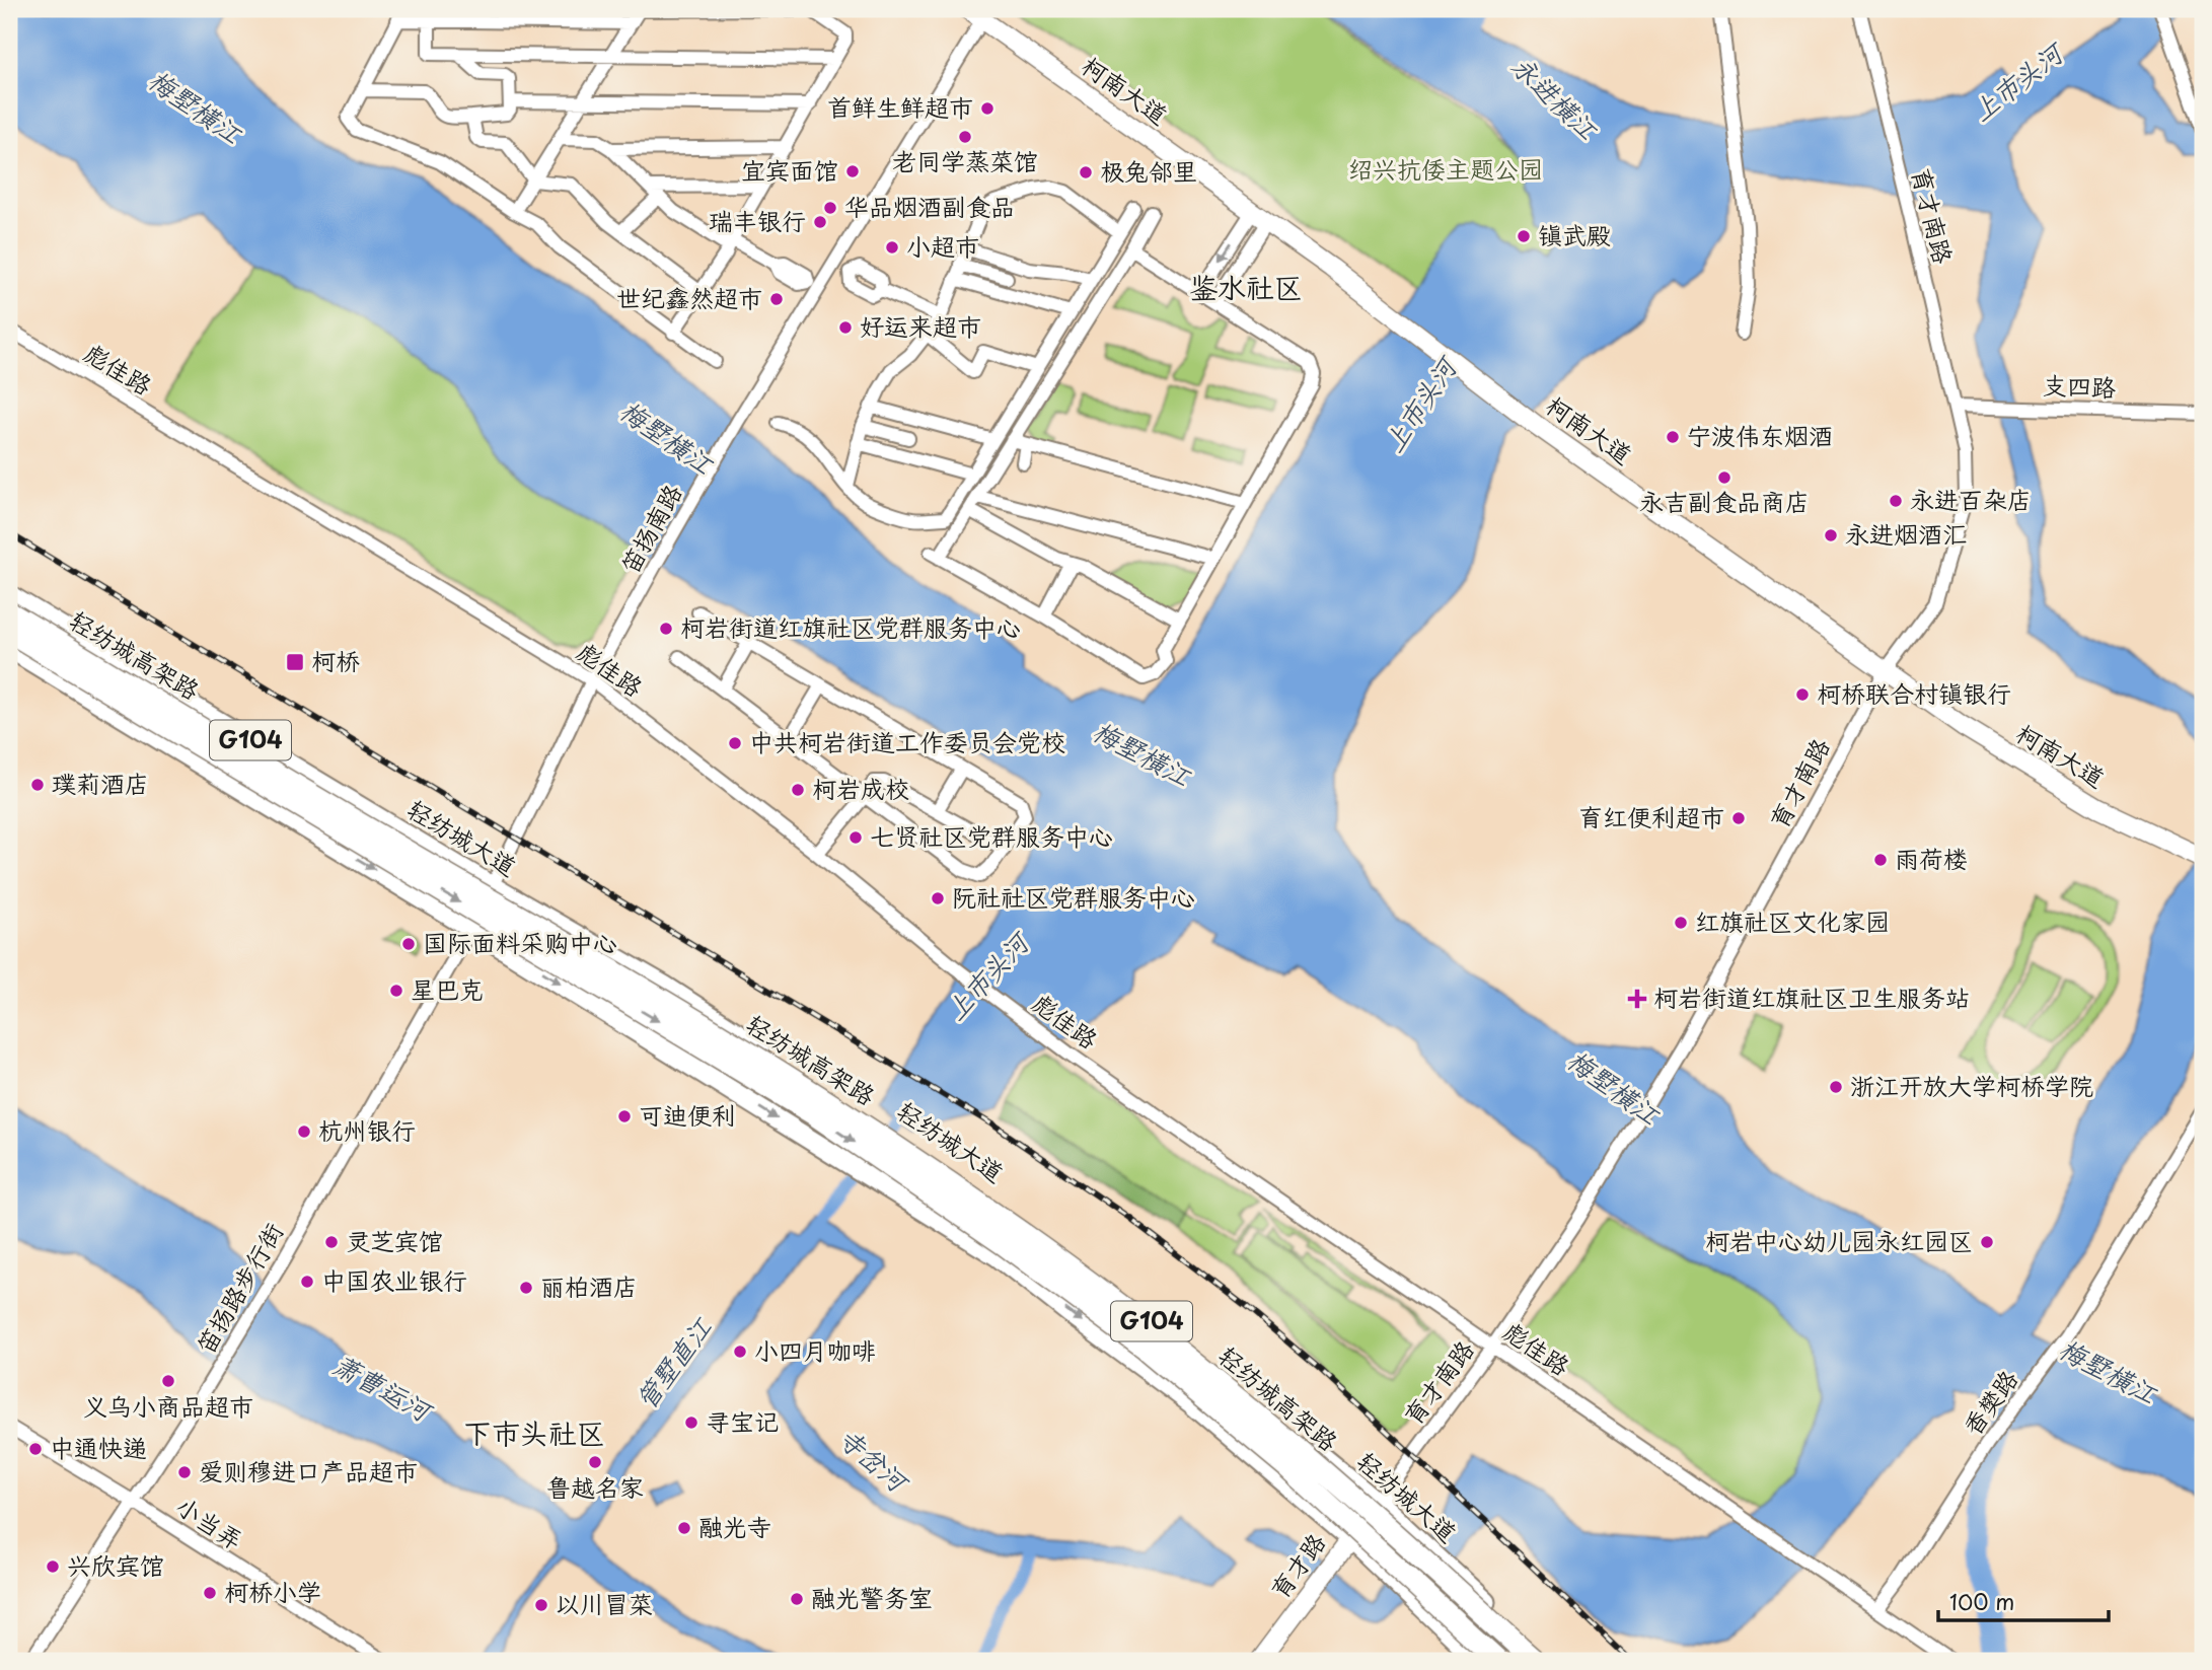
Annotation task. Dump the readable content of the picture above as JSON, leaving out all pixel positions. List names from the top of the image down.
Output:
{
  "streets": {
    "highway": ["轻纺城高架路"],
    "main road": [
      "柯南大道",
      "G104",
      "轻纺城大道",
      "育才路"
    ],
    "street": [
      "育才南路",
      "彪佳路",
      "支四路",
      "笛扬南路",
      "笛扬路步行街",
      "香樊路",
      "小当弄"
    ]
  },
  "crossings": [
    ["柯南大道", "育才南路"],
    ["柯南大道", "笛扬南路"],
    ["育才南路", "彪佳路"],
    ["育才南路", "支四路"],
    ["育才南路", "轻纺城大道"],
    ["育才南路", "育才路"],
    ["彪佳路", "笛扬南路"],
    ["彪佳路", "香樊路"],
    ["笛扬南路", "G104"],
    ["笛扬南路", "轻纺城大道"],
    ["笛扬南路", "笛扬路步行街"],
    ["G104", "笛扬路步行街"],
    ["G104", "育才路"],
    ["轻纺城大道", "育才路"],
    ["笛扬路步行街", "小当弄"]
  ],
  "districts": ["鉴水社区", "下市头社区"],
  "water": [
    "上市头河",
    "永进横江",
    "梅墅横江",
    "管墅直江",
    "萧曹运河",
    "寺岔河"
  ],
  "parks": ["绍兴抗倭主题公园"],
  "places": {
    "other": [
      "首鲜生鲜超市",
      "老同学蒸菜馆",
      "宜宾面馆",
      "极兔邻里",
      "华品烟酒副食品",
      "瑞丰银行",
      "镇武殿",
      "小超市",
      "世纪鑫然超市",
      "好运来超市",
      "宁波伟东烟酒",
      "永吉副食品商店",
      "永进百杂店",
      "永进烟酒汇",
      "柯岩街道红旗社区党群服务中心",
      "柯桥联合村镇银行",
      "中共柯岩街道工作委员会党校",
      "璞莉酒店",
      "柯岩成校",
      "育红便利超市",
      "七贤社区党群服务中心",
      "雨荷楼",
      "阮社社区党群服务中心",
      "红旗社区文化家园",
      "国际面料采购中心",
      "星巴克",
      "浙江开放大学柯桥学院",
      "可迪便利",
      "杭州银行",
      "灵芝宾馆",
      "柯岩中心幼儿园永红园区",
      "中国农业银行",
      "丽柏酒店",
      "小四月咖啡",
      "义乌小商品超市",
      "寻宝记",
      "中通快递",
      "鲁越名家",
      "爱则穆进口产品超市",
      "融光寺",
      "兴欣宾馆",
      "柯桥小学",
      "融光警务室",
      "以川冒菜"
    ],
    "transit": ["柯桥"],
    "health": ["柯岩街道红旗社区卫生服务站"]
  },
  "scale_bar": "100 m"
}
